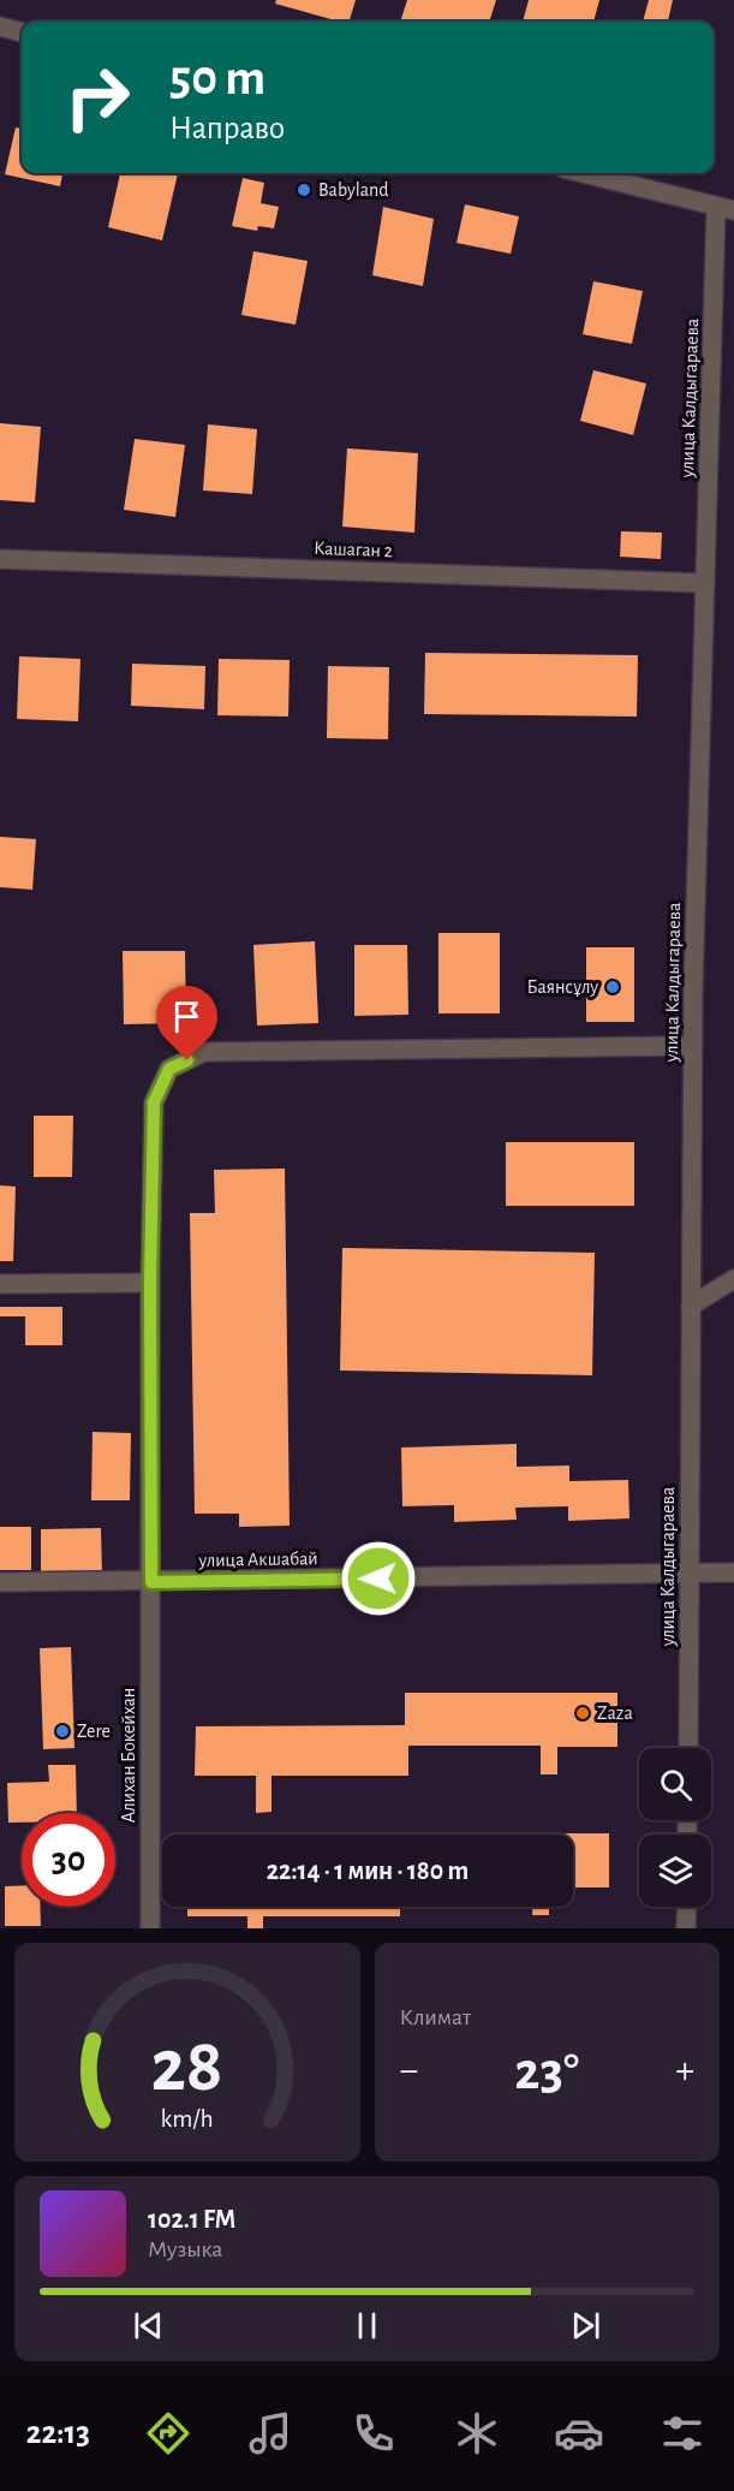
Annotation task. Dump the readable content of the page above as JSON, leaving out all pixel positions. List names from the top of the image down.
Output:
{
  "streets": {
    "street": [
      "улица Калдыгараева",
      "Кашаган 2",
      "улица Акшабай",
      "Алихан Бокейхан"
    ]
  },
  "crossings": [
    ["улица Калдыгараева", "Кашаган 2"],
    ["улица Калдыгараева", "улица Акшабай"],
    ["улица Калдыгараева", "Алихан Бокейхан"],
    ["улица Акшабай", "Алихан Бокейхан"]
  ],
  "places": [
    "Babyland",
    "Баянсұлу",
    "Zaza",
    "Zere"
  ],
  "page": {
    "turn": ["50 m", "Направо"],
    "limit": "30",
    "trip": "22:14 · 1 мин · 180 m",
    "tile": "Климат",
    "heat": ["−", "23°", "+"],
    "song": ["102.1 FM", "Музыка"],
    "tabs": "22:13",
    "gauge": ["28", "km/h"]
  }
}
